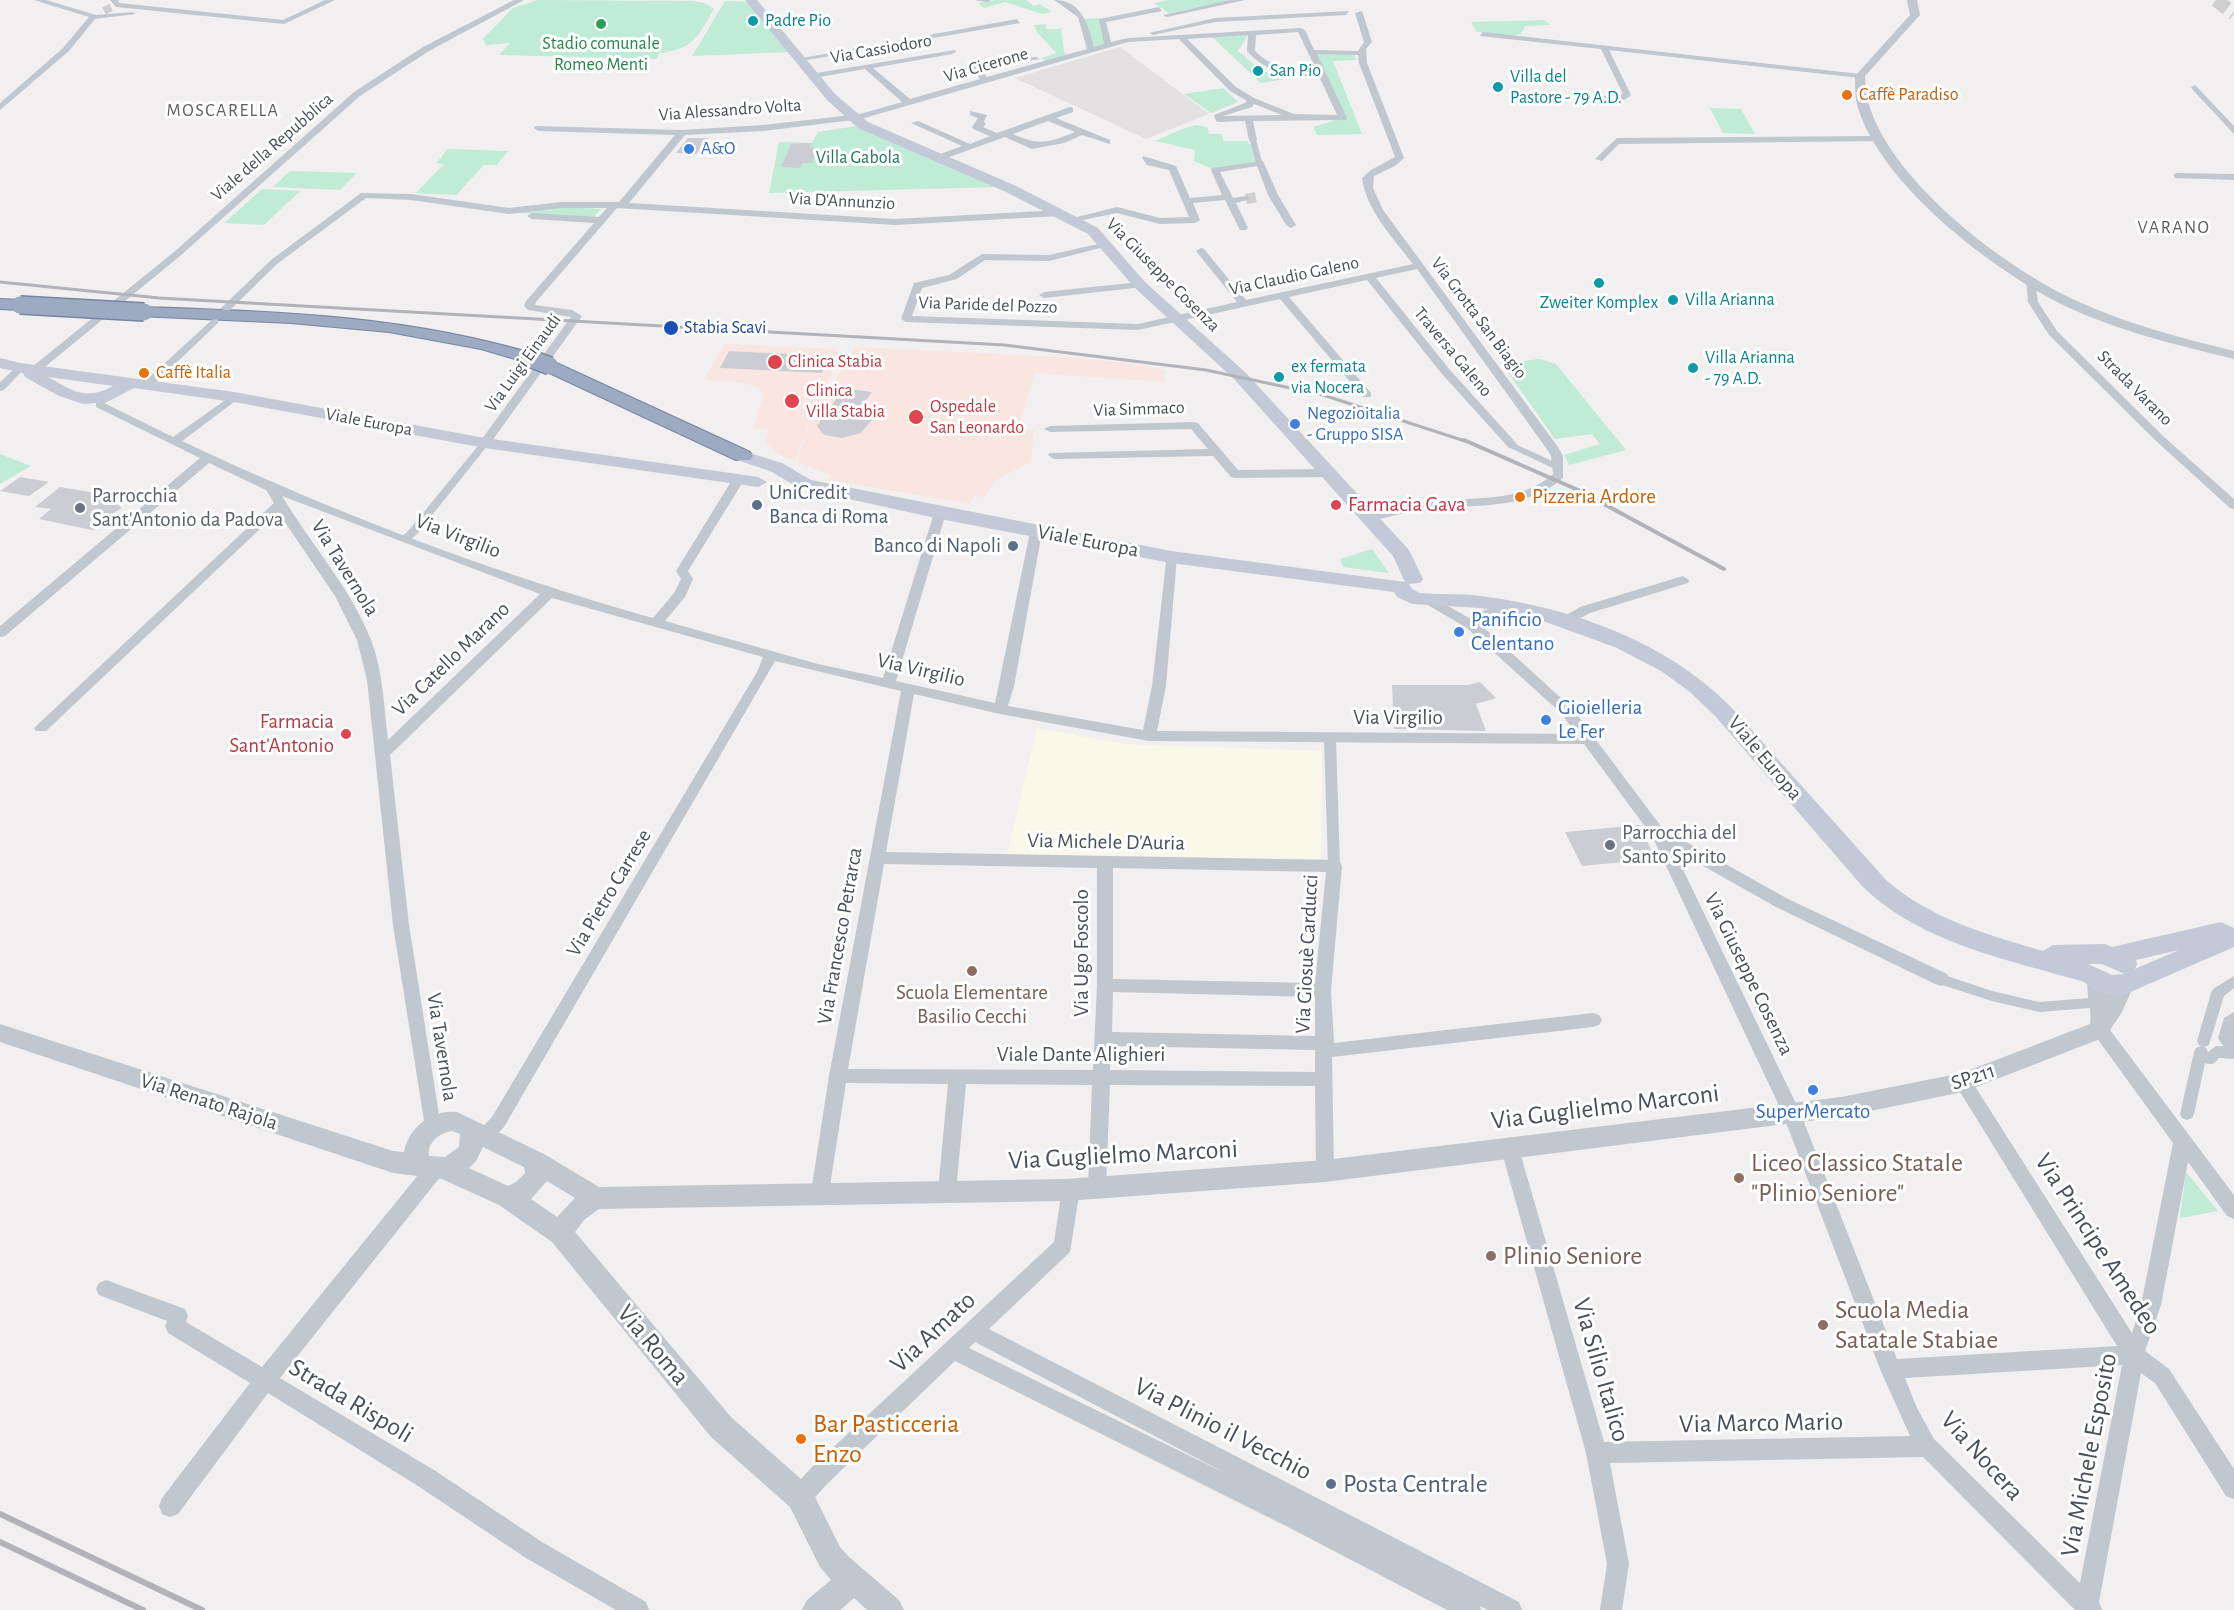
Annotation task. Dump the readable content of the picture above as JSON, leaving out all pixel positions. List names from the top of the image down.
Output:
{
  "streets": {
    "main road": ["Via Giuseppe Cosenza", "Viale Europa", "Via Tavernola"],
    "street": [
      "Via Cassiodoro",
      "Via Cicerone",
      "Via Alessandro Volta",
      "Viale della Repubblica",
      "Via D'Annunzio",
      "Via Claudio Galeno",
      "Via Paride del Pozzo",
      "Via Grotta San Biagio",
      "Traversa Galeno",
      "Via Luigi Einaudi",
      "Strada Varano",
      "Via Simmaco",
      "Via Virgilio",
      "Via Catello Marano",
      "Via Michele D'Auria",
      "Via Pietro Carrese",
      "Via Francesco Petrarca",
      "Via Ugo Foscolo",
      "Via Giosuè Carducci",
      "Viale Dante Alighieri",
      "SP211",
      "Via Renato Rajola",
      "Via Guglielmo Marconi",
      "Via Principe Amedeo",
      "Via Amato",
      "Via Roma",
      "Via Silio Italico",
      "Strada Rispoli",
      "Via Marco Mario",
      "Via Plinio il Vecchio",
      "Via Michele Esposito",
      "Via Nocera"
    ]
  },
  "crossings": [
    ["Via Cassiodoro", "Via Giuseppe Cosenza"],
    ["Via Cicerone", "Via Alessandro Volta"],
    ["Via Cicerone", "Via Giuseppe Cosenza"],
    ["Via Alessandro Volta", "Via Giuseppe Cosenza"],
    ["Viale della Repubblica", "Viale Europa"],
    ["Viale della Repubblica", "Via Tavernola"],
    ["Via D'Annunzio", "Via Giuseppe Cosenza"],
    ["Via Giuseppe Cosenza", "Via Claudio Galeno"],
    ["Via Giuseppe Cosenza", "Via Paride del Pozzo"],
    ["Via Giuseppe Cosenza", "Via Simmaco"],
    ["Via Giuseppe Cosenza", "Viale Europa"],
    ["Via Giuseppe Cosenza", "Via Virgilio"],
    ["Via Giuseppe Cosenza", "SP211"],
    ["Via Giuseppe Cosenza", "Via Guglielmo Marconi"],
    ["Via Giuseppe Cosenza", "Via Nocera"],
    ["Via Claudio Galeno", "Via Paride del Pozzo"],
    ["Via Claudio Galeno", "Via Grotta San Biagio"],
    ["Via Claudio Galeno", "Traversa Galeno"],
    ["Via Luigi Einaudi", "Viale Europa"],
    ["Viale Europa", "Via Tavernola"],
    ["Via Virgilio", "Via Tavernola"],
    ["Via Virgilio", "Via Catello Marano"],
    ["Via Virgilio", "Via Pietro Carrese"],
    ["Via Virgilio", "Via Francesco Petrarca"],
    ["Via Virgilio", "Via Giosuè Carducci"],
    ["Via Tavernola", "Via Catello Marano"],
    ["Via Tavernola", "Via Pietro Carrese"],
    ["Via Tavernola", "Via Renato Rajola"],
    ["Via Tavernola", "Via Roma"],
    ["Via Tavernola", "Strada Rispoli"],
    ["Via Michele D'Auria", "Via Francesco Petrarca"],
    ["Via Michele D'Auria", "Via Ugo Foscolo"],
    ["Via Michele D'Auria", "Via Giosuè Carducci"],
    ["Via Pietro Carrese", "Via Renato Rajola"],
    ["Via Pietro Carrese", "Via Roma"],
    ["Via Pietro Carrese", "Strada Rispoli"],
    ["Via Francesco Petrarca", "Viale Dante Alighieri"],
    ["Via Francesco Petrarca", "Via Guglielmo Marconi"],
    ["Via Ugo Foscolo", "Viale Dante Alighieri"],
    ["Via Ugo Foscolo", "Via Guglielmo Marconi"],
    ["Via Giosuè Carducci", "Viale Dante Alighieri"],
    ["Via Giosuè Carducci", "Via Guglielmo Marconi"],
    ["SP211", "Via Guglielmo Marconi"],
    ["SP211", "Via Principe Amedeo"],
    ["SP211", "Via Nocera"],
    ["Via Renato Rajola", "Via Roma"],
    ["Via Renato Rajola", "Strada Rispoli"],
    ["Via Guglielmo Marconi", "Via Amato"],
    ["Via Guglielmo Marconi", "Via Silio Italico"],
    ["Via Guglielmo Marconi", "Via Nocera"],
    ["Via Principe Amedeo", "Via Michele Esposito"],
    ["Via Amato", "Via Roma"],
    ["Via Amato", "Via Plinio il Vecchio"],
    ["Via Roma", "Strada Rispoli"],
    ["Via Silio Italico", "Via Marco Mario"],
    ["Via Marco Mario", "Via Nocera"],
    ["Via Michele Esposito", "Via Nocera"]
  ],
  "districts": ["MOSCARELLA", "VARANO"],
  "parks": ["Villa Gabola"],
  "places": [
    "Padre Pio",
    "Stadio comunale Romeo Menti",
    "San Pio",
    "Villa del Pastore - 79 A.D.",
    "Caffè Paradiso",
    "A&O",
    "Zweiter Komplex",
    "Villa Arianna",
    "Stabia Scavi",
    "Clinica Stabia",
    "Villa Arianna - 79 A.D.",
    "Caffè Italia",
    "ex fermata via Nocera",
    "Clinica Villa Stabia",
    "Ospedale San Leonardo",
    "Negozioitalia - Gruppo SISA",
    "Pizzeria Ardore",
    "UniCredit Banca di Roma",
    "Farmacia Gava",
    "Parrocchia Sant'Antonio da Padova",
    "Banco di Napoli",
    "Panificio Celentano",
    "Gioielleria Le Fer",
    "Farmacia Sant'Antonio",
    "Parrocchia del Santo Spirito",
    "Scuola Elementare Basilio Cecchi",
    "SuperMercato",
    "Liceo Classico Statale \"Plinio Seniore\"",
    "Plinio Seniore",
    "Scuola Media Satatale Stabiae",
    "Bar Pasticceria Enzo",
    "Posta Centrale"
  ]
}
